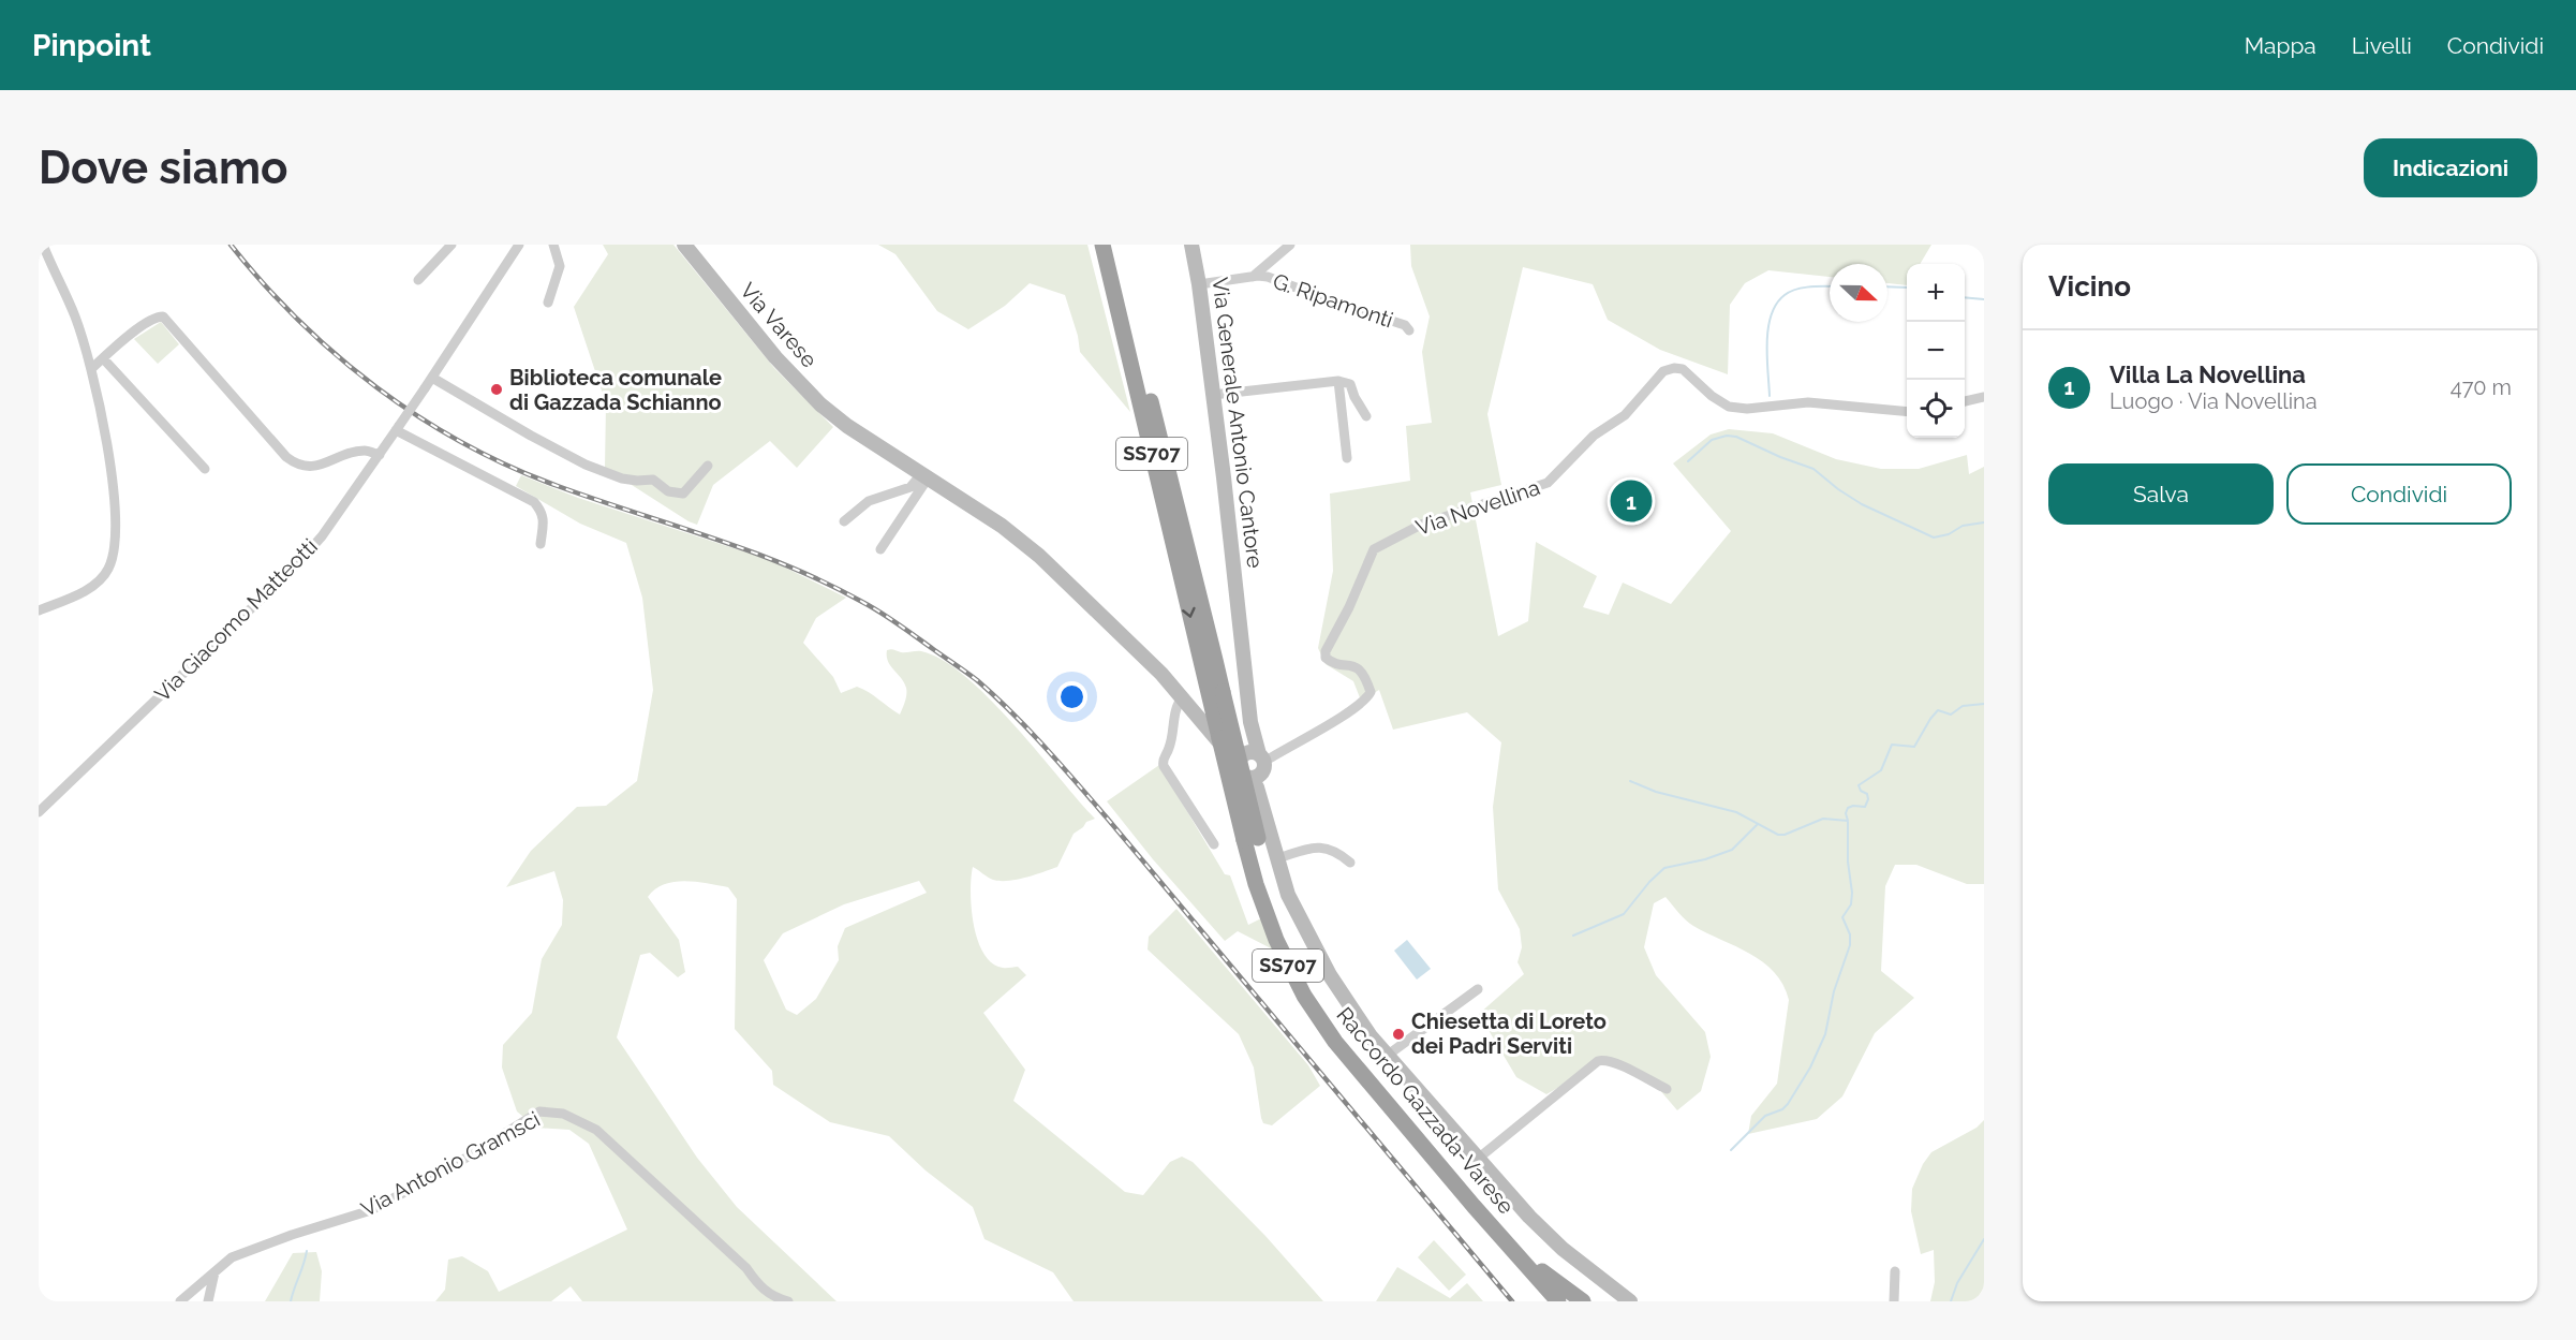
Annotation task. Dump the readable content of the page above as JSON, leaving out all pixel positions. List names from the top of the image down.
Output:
{
  "streets": {
    "highway": ["SS707", "Raccordo Gazzada-Varese"],
    "main road": ["Via Varese", "Via Generale Antonio Cantore"],
    "street": [
      "G. Ripamonti",
      "Via Novellina",
      "Via Giacomo Matteotti",
      "Via Antonio Gramsci"
    ]
  },
  "crossings": [
    ["G. Ripamonti", "Via Generale Antonio Cantore"],
    ["Via Varese", "Via Generale Antonio Cantore"],
    ["Via Varese", "Via Novellina"],
    ["Via Varese", "Raccordo Gazzada-Varese"],
    ["Via Generale Antonio Cantore", "Via Novellina"]
  ],
  "places": ["Biblioteca comunale di Gazzada Schianno", "Chiesetta di Loreto dei Padri Serviti"],
  "north": "right",
  "page": {
    "header": "Pinpoint",
    "nav": ["Mappa", "Livelli", "Condividi"],
    "buttons": [
      "Indicazioni",
      ["Salva", "Condividi"]
    ],
    "title": "Dove siamo",
    "heading": "Vicino",
    "map_buttons": ["+", "−"],
    "list": [
      {
        "mark": "1",
        "name": "Villa La Novellina",
        "note": "Luogo · Via Novellina",
        "value": "470 m"
      }
    ],
    "pins": "1"
  }
}
